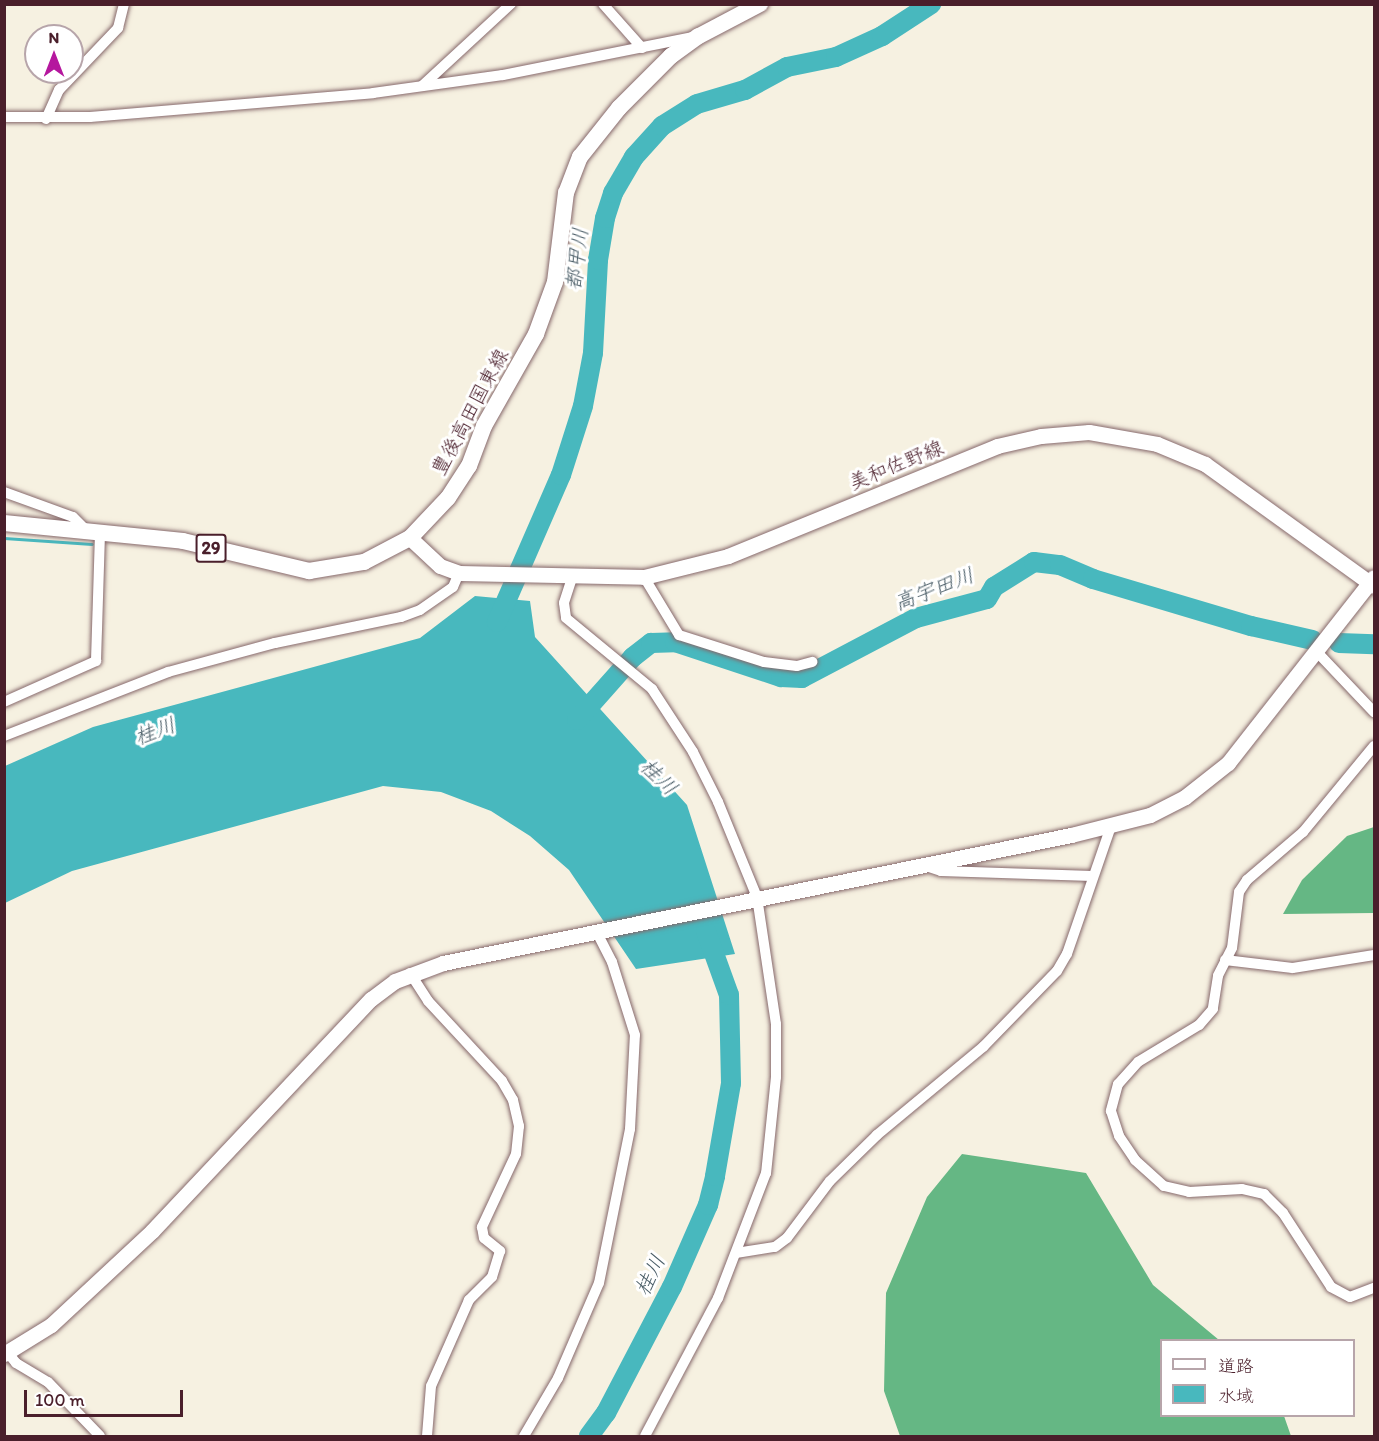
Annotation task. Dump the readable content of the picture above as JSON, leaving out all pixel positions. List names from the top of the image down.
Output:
{
  "streets": {
    "main road": ["豊後高田国東線", "29"],
    "street": ["美和佐野線"]
  },
  "crossings": [
    ["豊後高田国東線", "美和佐野線"]
  ],
  "water": ["都甲川", "高宇田川", "桂川"],
  "legend": ["道路", "水域"],
  "scale_bar": "100 m",
  "north": "top"
}
